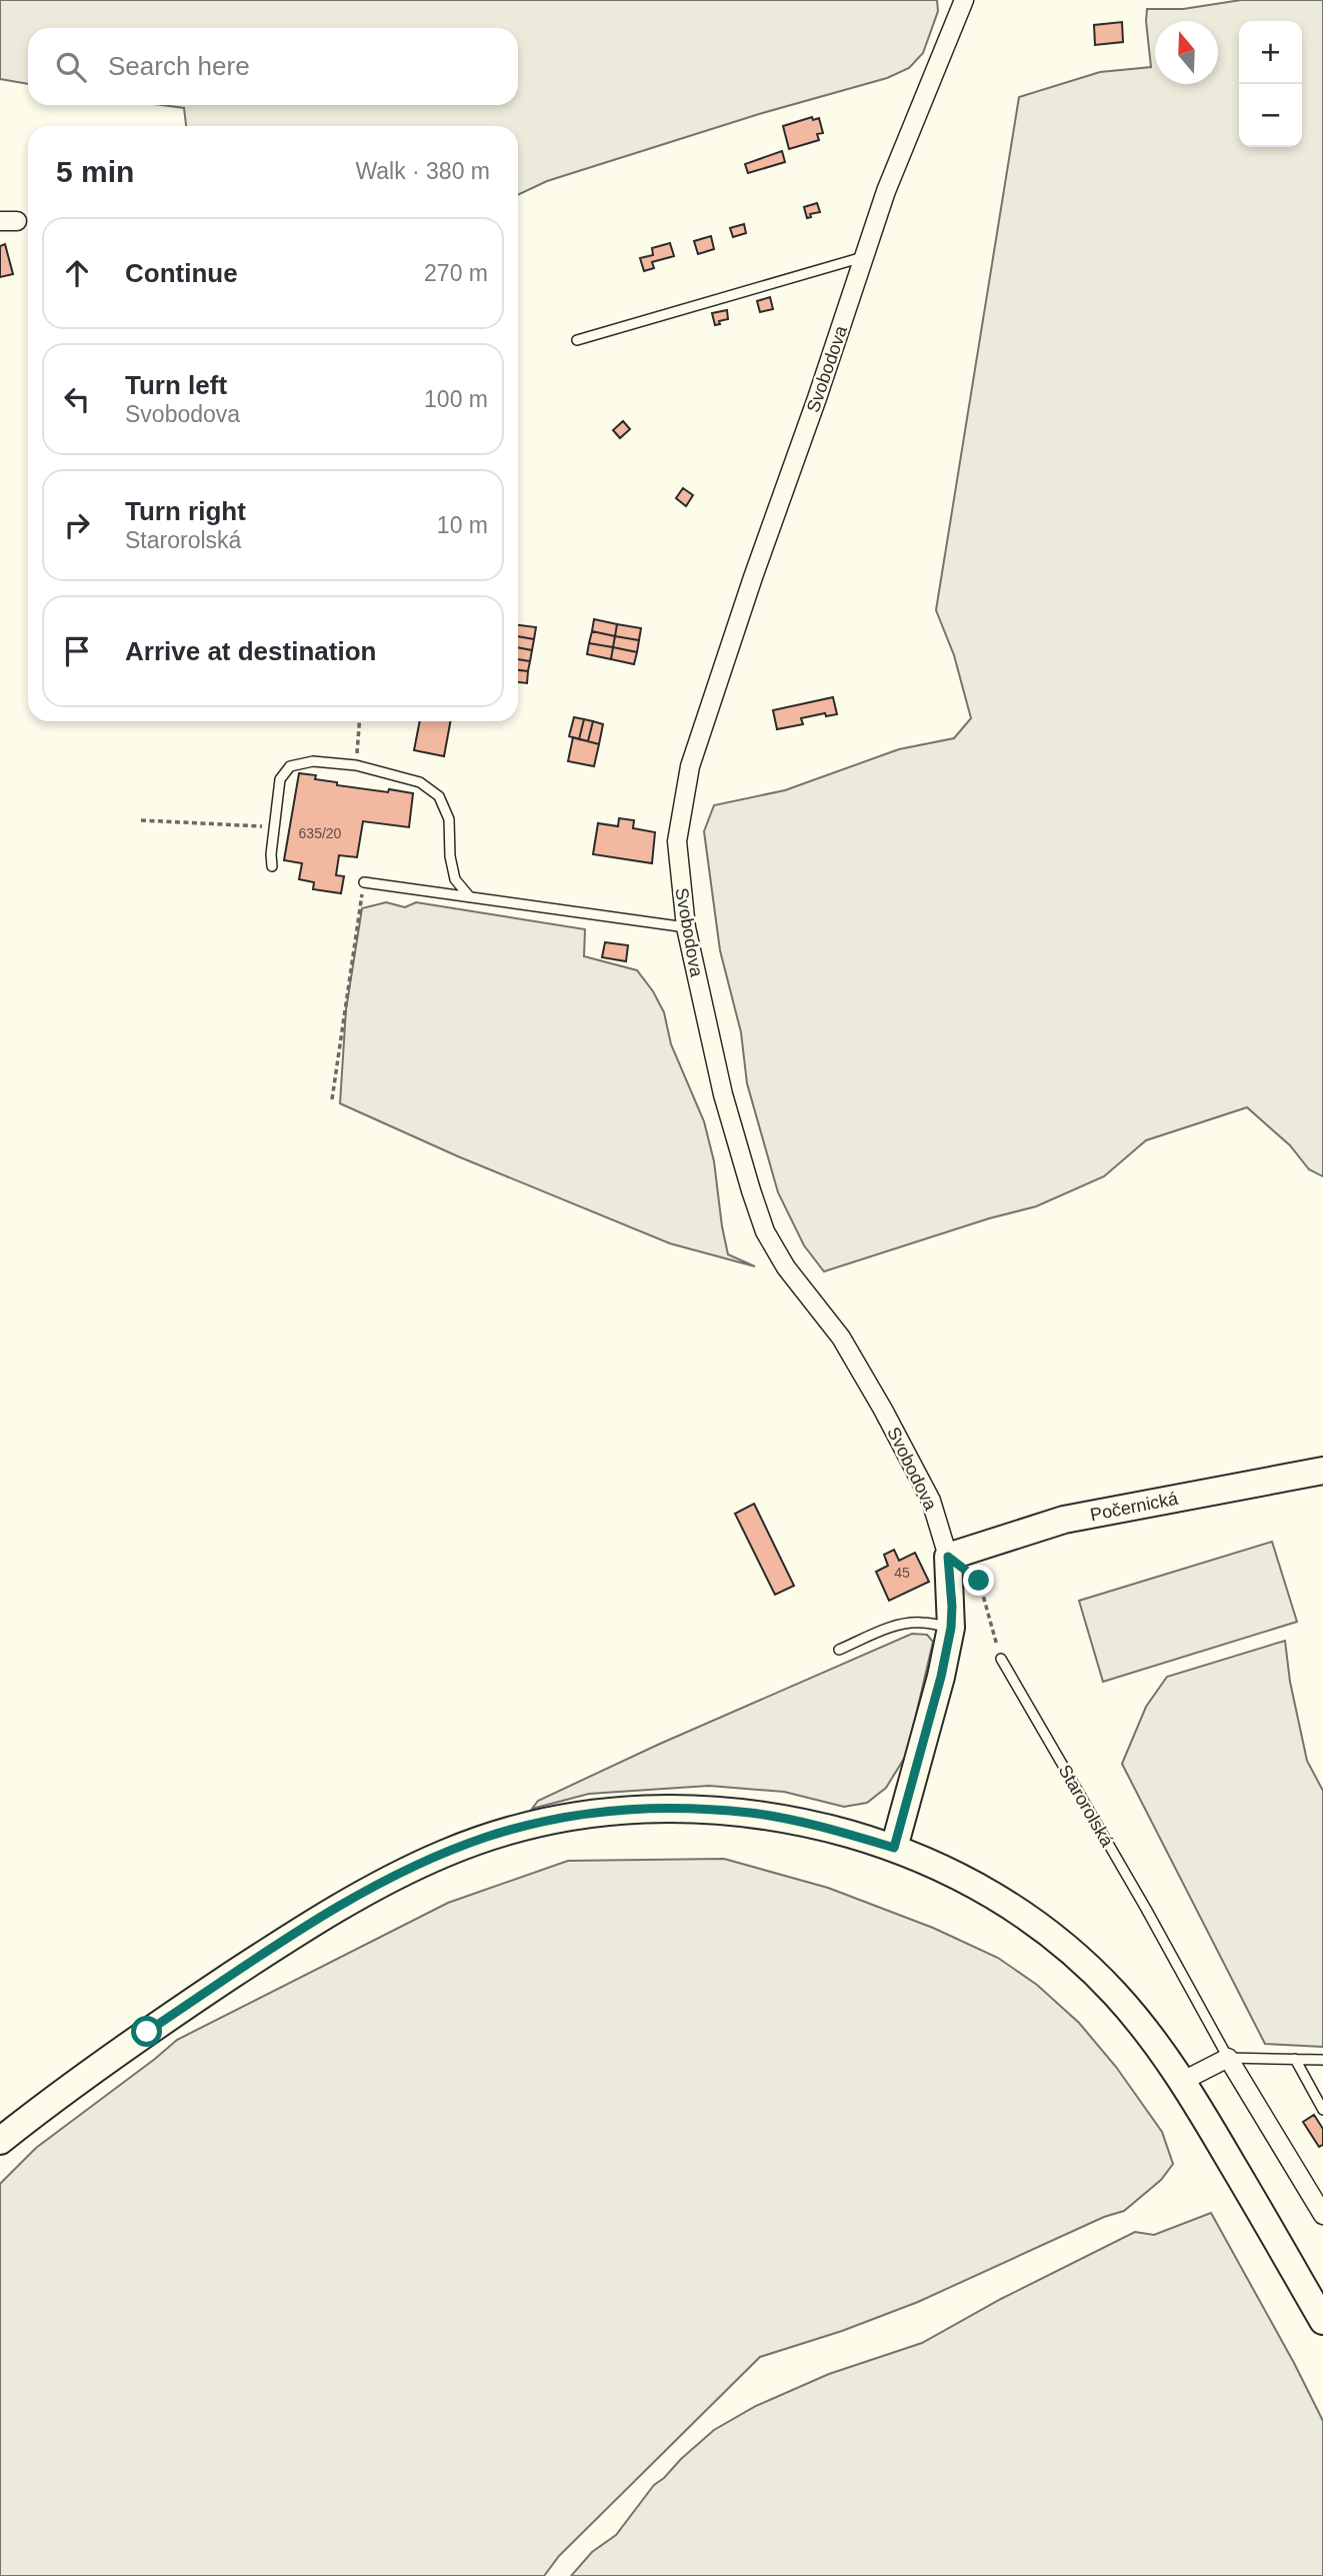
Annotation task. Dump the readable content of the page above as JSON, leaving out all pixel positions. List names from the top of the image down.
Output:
{
  "streets": {
    "main road": ["Svobodova", "Počernická"],
    "street": ["Starorolská"]
  },
  "crossings": [
    ["Svobodova", "Počernická"]
  ],
  "house_numbers": ["635/20", "45"],
  "north": "top",
  "page": {
    "map_buttons": ["+", "−"],
    "search": "Search here",
    "heading": ["5 min", "Walk · 380 m"],
    "list": [
      ["Continue", "270 m"],
      ["Turn left", "Svobodova", "100 m"],
      ["Turn right", "Starorolská", "10 m"],
      "Arrive at destination"
    ]
  }
}
